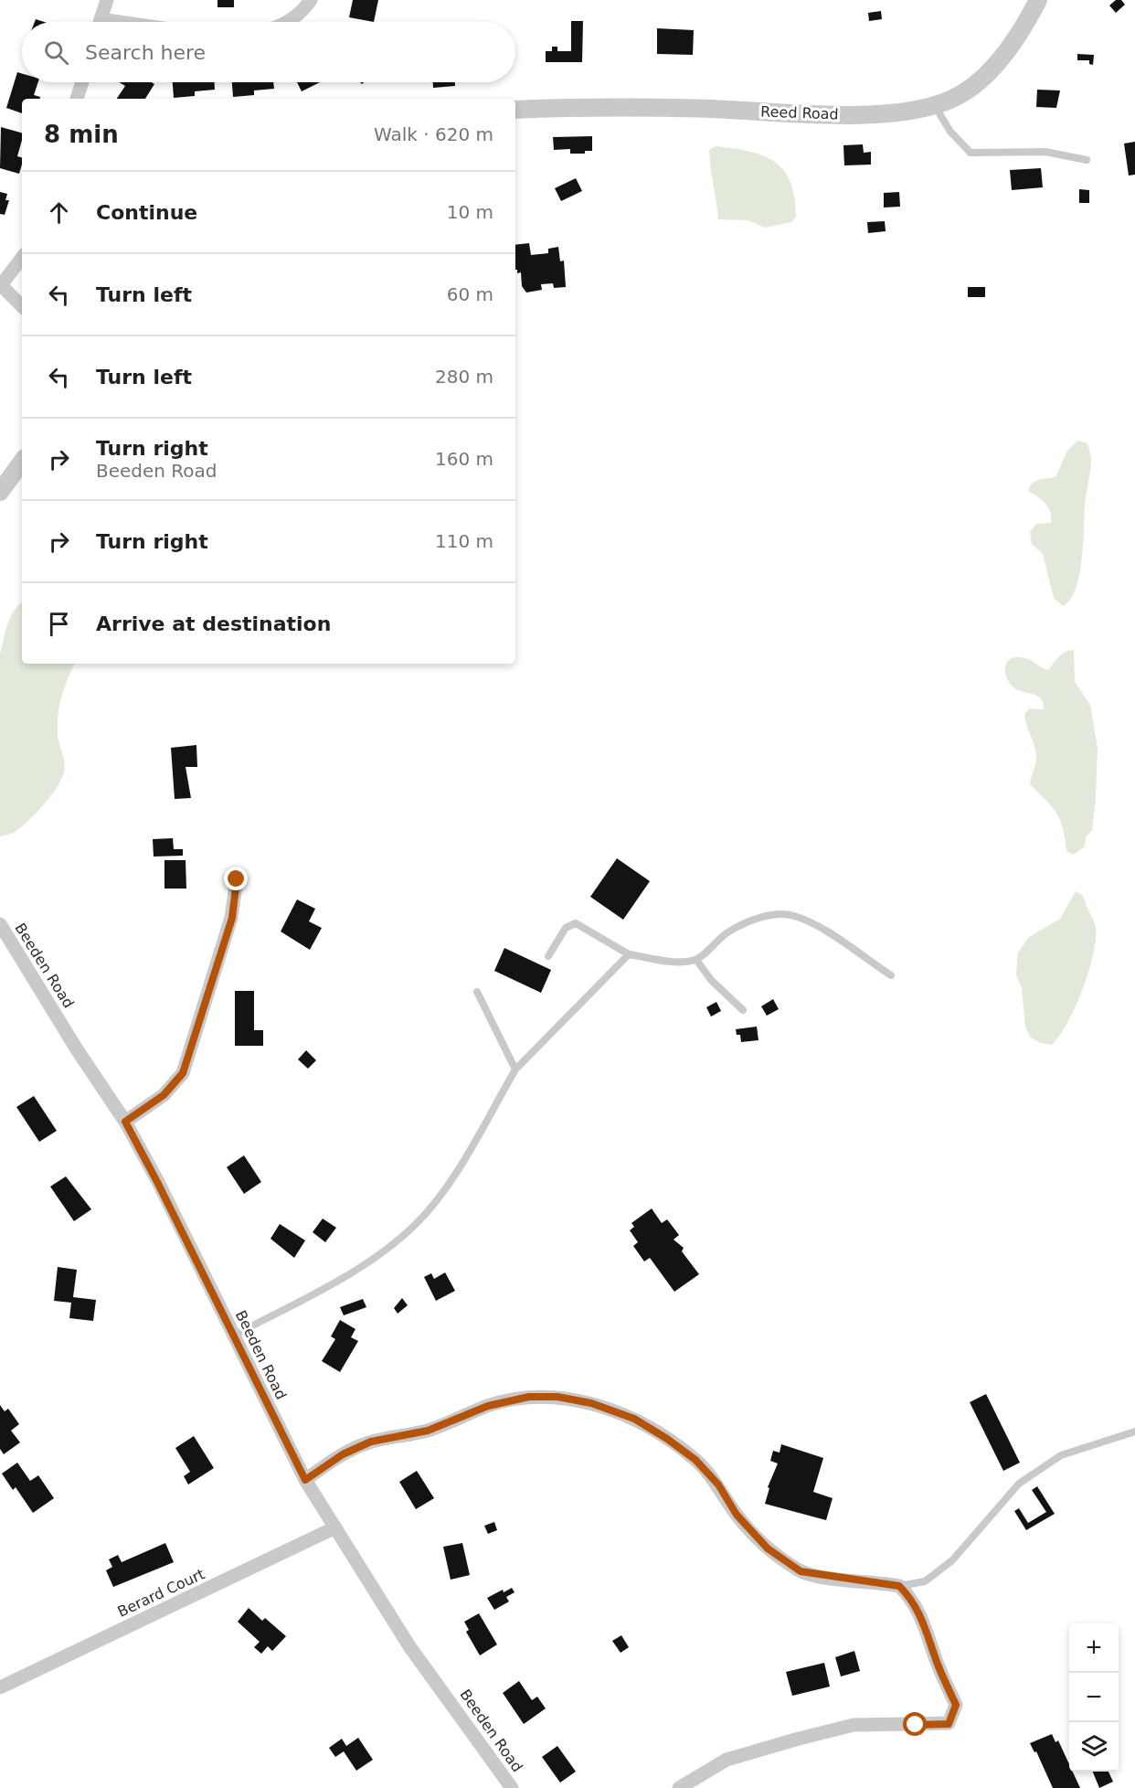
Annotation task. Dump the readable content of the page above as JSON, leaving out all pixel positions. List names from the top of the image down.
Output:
{
  "streets": {
    "street": ["Reed Road", "Beeden Road", "Berard Court"]
  },
  "crossings": [
    ["Beeden Road", "Berard Court"]
  ],
  "page": {
    "search": "Search here",
    "heading": ["8 min", "Walk · 620 m"],
    "list": [
      ["Continue", "10 m"],
      ["Turn left", "60 m"],
      ["Turn left", "280 m"],
      ["Turn right", "Beeden Road", "160 m"],
      ["Turn right", "110 m"],
      "Arrive at destination"
    ],
    "map_buttons": ["+", "−"]
  }
}
